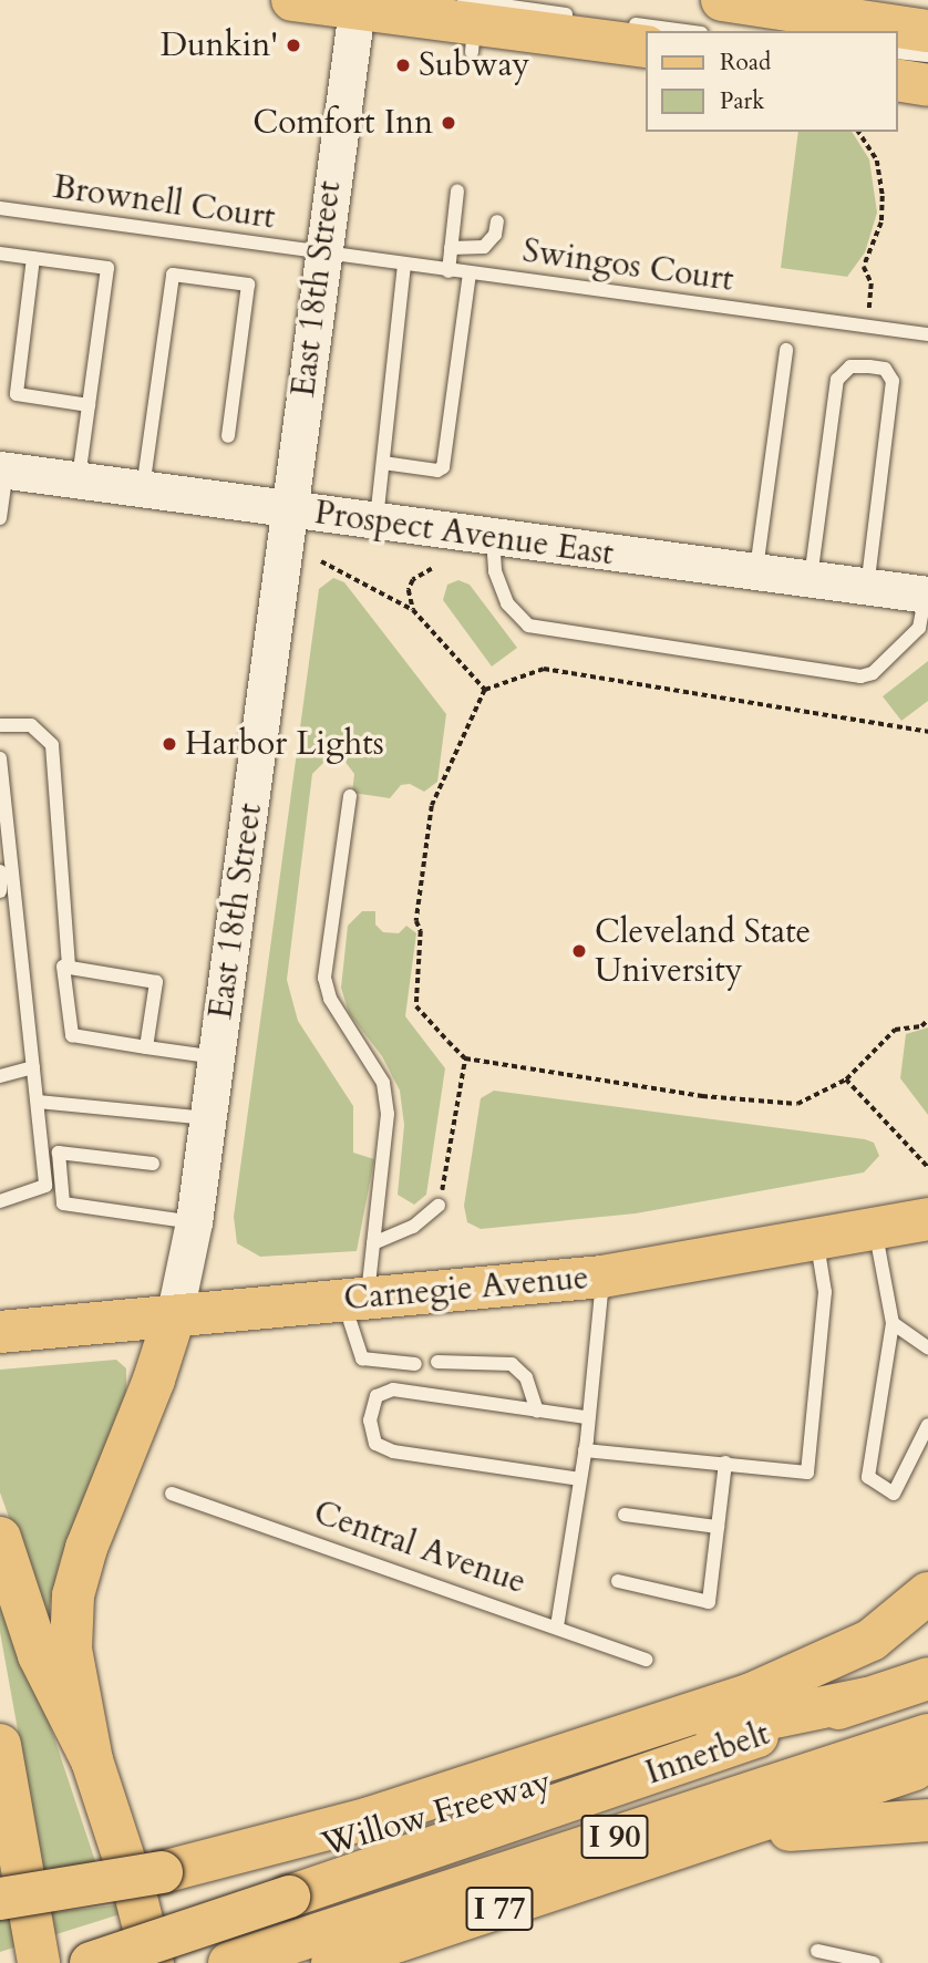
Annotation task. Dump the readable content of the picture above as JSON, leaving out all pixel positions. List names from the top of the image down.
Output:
{
  "streets": {
    "main road": [
      "East 18th Street",
      "Prospect Avenue East",
      "Carnegie Avenue",
      "Innerbelt",
      "I 90",
      "I 77"
    ],
    "lane": ["Brownell Court", "Swingos Court", "Central Avenue"]
  },
  "crossings": [
    ["Brownell Court", "Swingos Court"],
    ["Brownell Court", "East 18th Street"],
    ["Swingos Court", "East 18th Street"],
    ["East 18th Street", "Prospect Avenue East"],
    ["East 18th Street", "Carnegie Avenue"],
    ["Innerbelt", "I 77"]
  ],
  "places": [
    "Dunkin'",
    "Subway",
    "Comfort Inn",
    "Harbor Lights",
    "Cleveland State University"
  ],
  "legend": ["Road", "Park"]
}
